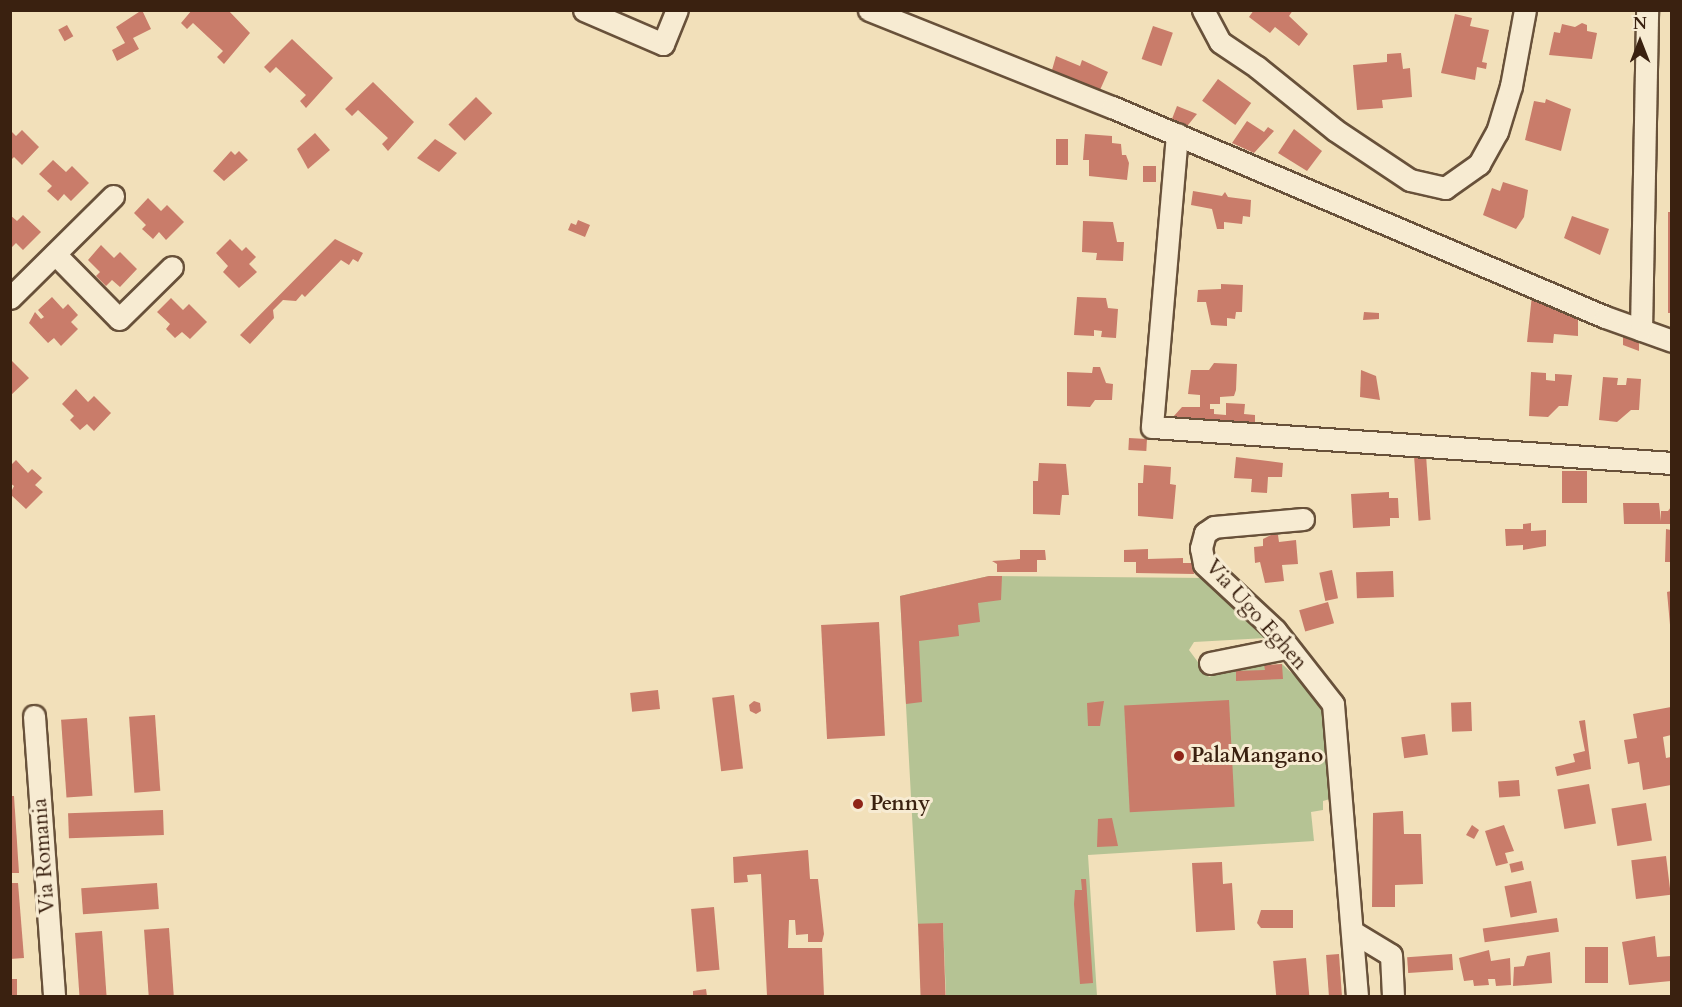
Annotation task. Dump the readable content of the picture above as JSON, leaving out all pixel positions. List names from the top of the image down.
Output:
{
  "streets": {
    "street": ["Via Ugo Eghen", "Via Romania"]
  },
  "places": ["PalaMangano", "Penny"],
  "north": "top"
}
